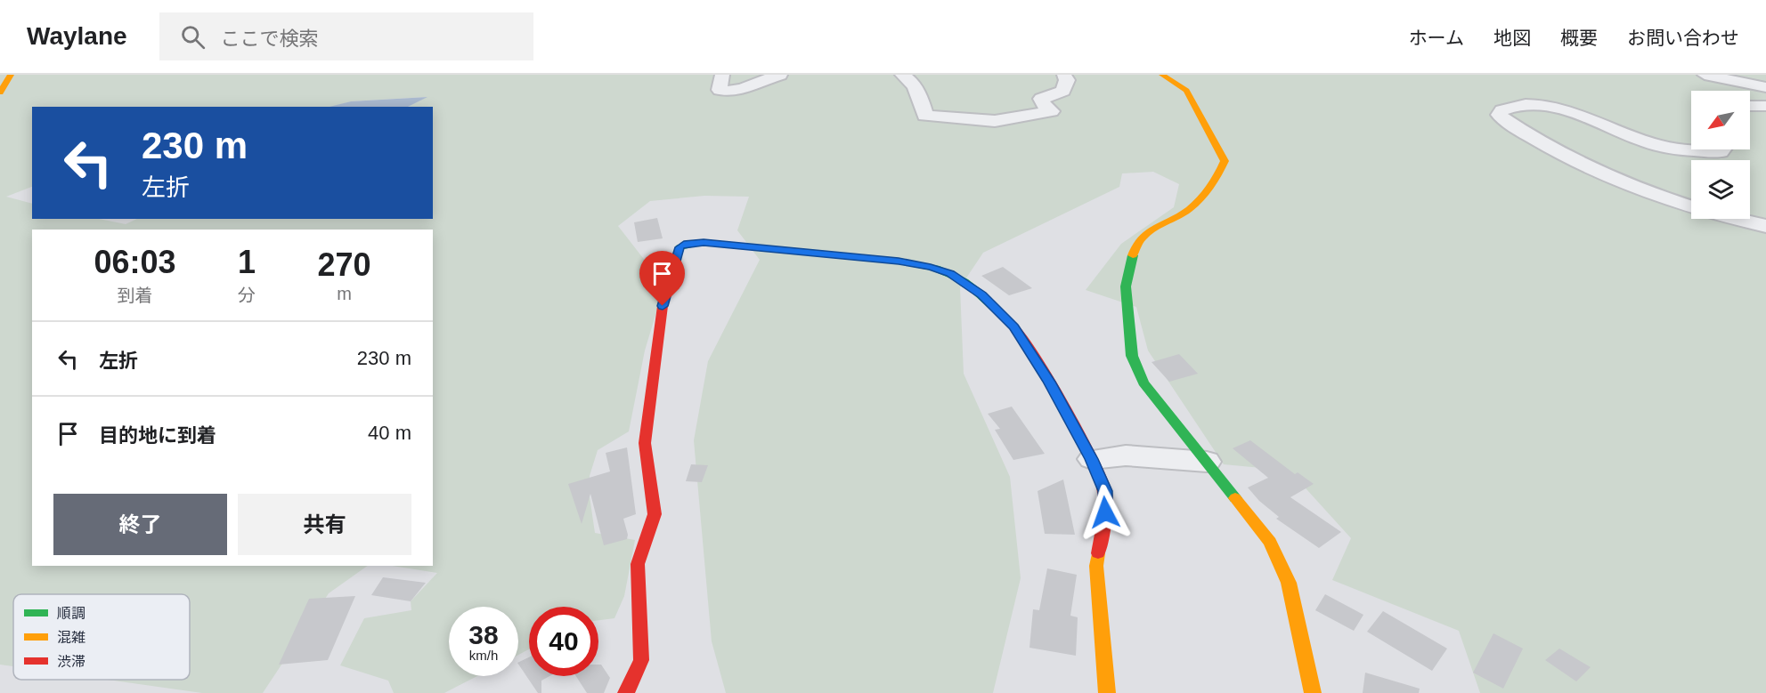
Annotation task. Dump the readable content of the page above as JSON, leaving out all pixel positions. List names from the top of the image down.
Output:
{
  "legend": ["順調", "混雑", "渋滞"],
  "north": "bottom left",
  "page": {
    "header": "Waylane",
    "search": "ここで検索",
    "nav": [
      "ホーム",
      "地図",
      "概要",
      "お問い合わせ"
    ],
    "turn": ["230 m", "左折"],
    "eta": [
      "06:03",
      "到着",
      "1",
      "分",
      "270",
      "m"
    ],
    "list": [
      {
        "name": "左折",
        "value": "230 m"
      },
      {
        "name": "目的地に到着",
        "value": "40 m"
      }
    ],
    "buttons": ["終了", "共有"],
    "speed": "38 km/h",
    "limit": "40"
  }
}
